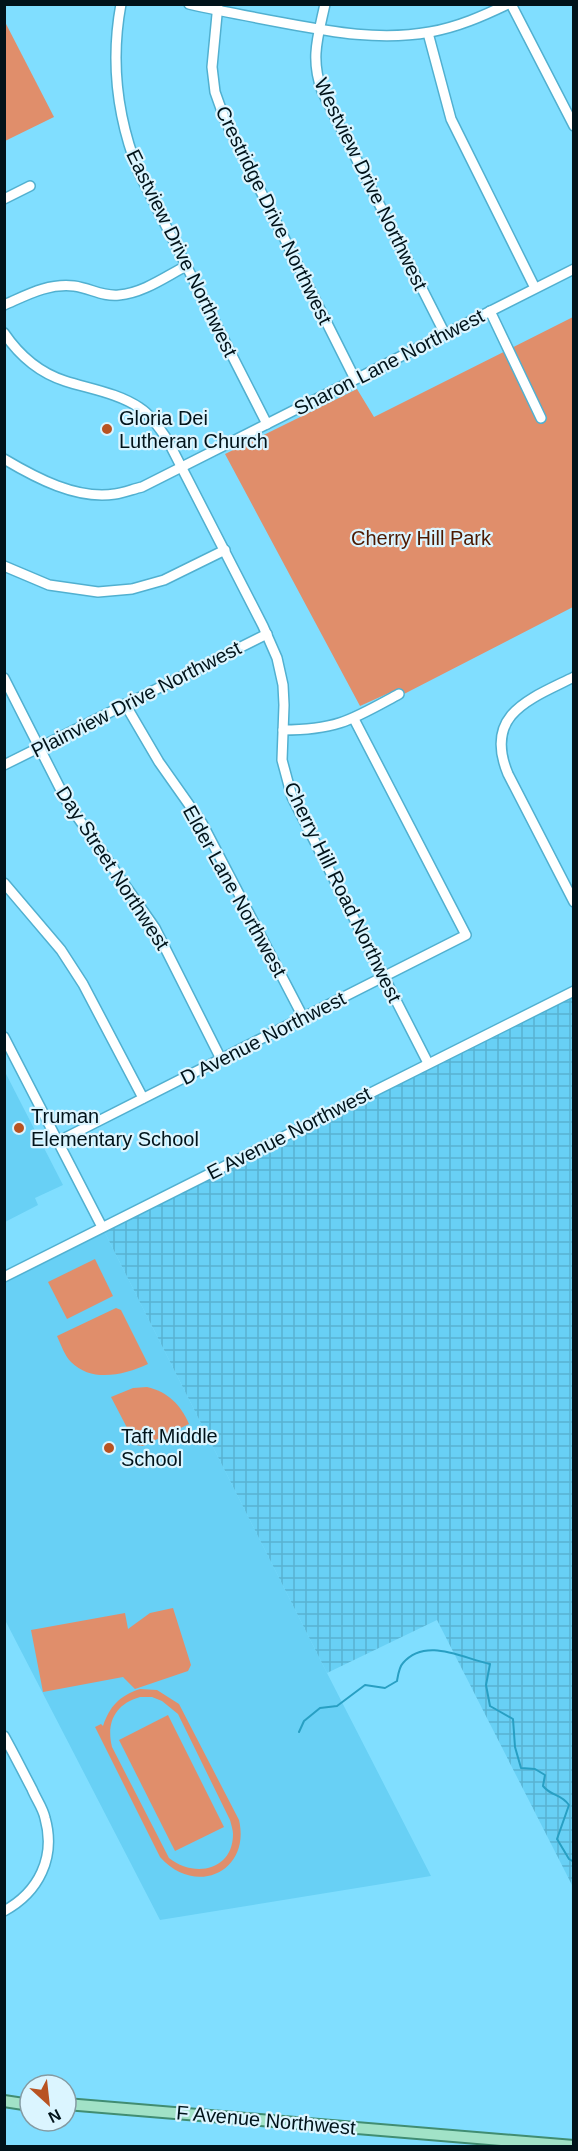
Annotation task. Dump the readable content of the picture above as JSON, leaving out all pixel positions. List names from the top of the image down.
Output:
{
  "streets": {
    "main road": ["F Avenue Northwest"],
    "street": [
      "Westview Drive Northwest",
      "Crestridge Drive Northwest",
      "Eastview Drive Northwest",
      "Sharon Lane Northwest",
      "Plainview Drive Northwest",
      "Day Street Northwest",
      "Elder Lane Northwest",
      "Cherry Hill Road Northwest",
      "D Avenue Northwest",
      "E Avenue Northwest"
    ]
  },
  "crossings": [
    ["Westview Drive Northwest", "Sharon Lane Northwest"],
    ["Crestridge Drive Northwest", "Sharon Lane Northwest"],
    ["Eastview Drive Northwest", "Sharon Lane Northwest"],
    ["Sharon Lane Northwest", "Cherry Hill Road Northwest"],
    ["Plainview Drive Northwest", "Day Street Northwest"],
    ["Plainview Drive Northwest", "Elder Lane Northwest"],
    ["Plainview Drive Northwest", "Cherry Hill Road Northwest"],
    ["Day Street Northwest", "D Avenue Northwest"],
    ["Elder Lane Northwest", "D Avenue Northwest"],
    ["Cherry Hill Road Northwest", "D Avenue Northwest"],
    ["Cherry Hill Road Northwest", "E Avenue Northwest"]
  ],
  "parks": ["Cherry Hill Park"],
  "places": ["Gloria Dei Lutheran Church", "Truman Elementary School", "Taft Middle School"],
  "north": "bottom right"
}
